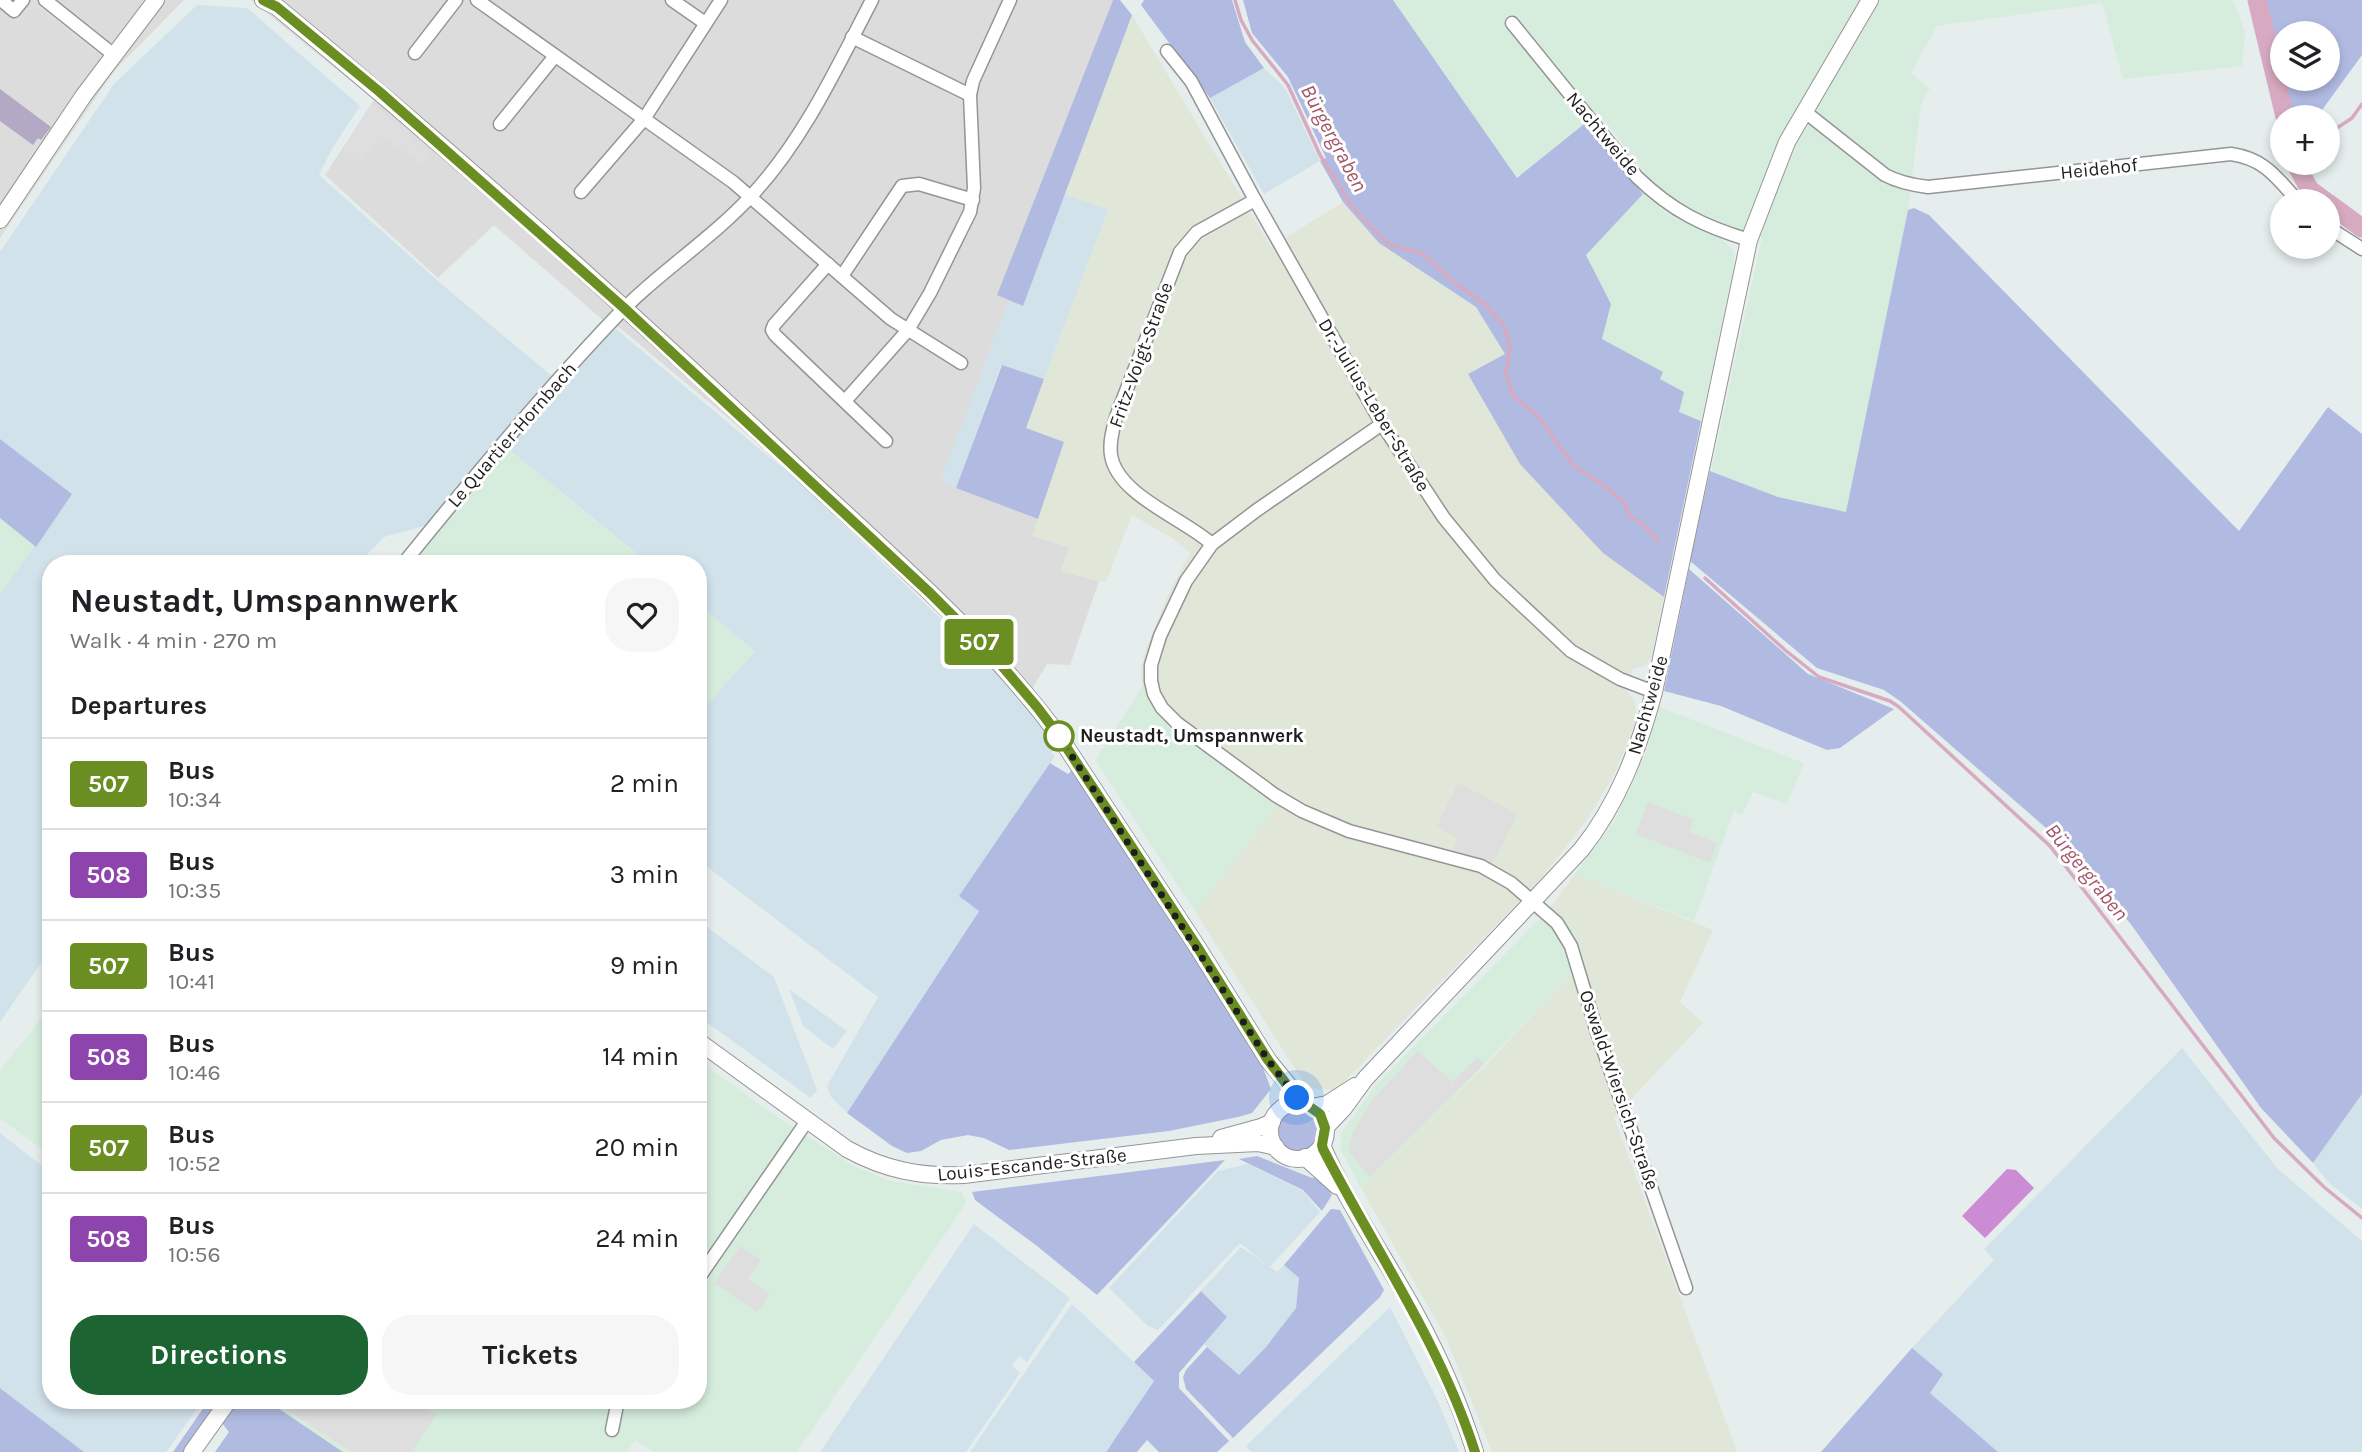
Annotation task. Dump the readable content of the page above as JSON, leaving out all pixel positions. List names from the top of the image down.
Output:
{
  "streets": {
    "street": [
      "Nachtweide",
      "Heidehof",
      "Fritz-Voigt-Straße",
      "Dr.-Julius-Leber-Straße",
      "Le Quartier-Hornbach",
      "Oswald-Wiersich-Straße",
      "Louis-Escande-Straße"
    ]
  },
  "crossings": [
    ["Nachtweide", "Heidehof"],
    ["Nachtweide", "Dr.-Julius-Leber-Straße"],
    ["Nachtweide", "Oswald-Wiersich-Straße"],
    ["Nachtweide", "Louis-Escande-Straße"],
    ["Fritz-Voigt-Straße", "Dr.-Julius-Leber-Straße"],
    ["Fritz-Voigt-Straße", "Oswald-Wiersich-Straße"],
    ["Dr.-Julius-Leber-Straße", "Oswald-Wiersich-Straße"]
  ],
  "water": ["Bürgergraben"],
  "places": ["Neustadt, Umspannwerk"],
  "lines": ["bus line 507"],
  "page": {
    "on_map": "507",
    "map_buttons": ["+", "−"],
    "heading": [
      ["Neustadt, Umspannwerk", "Walk · 4 min · 270 m"],
      "Departures"
    ],
    "list": [
      {
        "mark": "507",
        "name": "Bus",
        "note": "10:34",
        "value": "2 min"
      },
      {
        "mark": "508",
        "name": "Bus",
        "note": "10:35",
        "value": "3 min"
      },
      {
        "mark": "507",
        "name": "Bus",
        "note": "10:41",
        "value": "9 min"
      },
      {
        "mark": "508",
        "name": "Bus",
        "note": "10:46",
        "value": "14 min"
      },
      {
        "mark": "507",
        "name": "Bus",
        "note": "10:52",
        "value": "20 min"
      },
      {
        "mark": "508",
        "name": "Bus",
        "note": "10:56",
        "value": "24 min"
      }
    ],
    "buttons": ["Directions", "Tickets"]
  }
}
